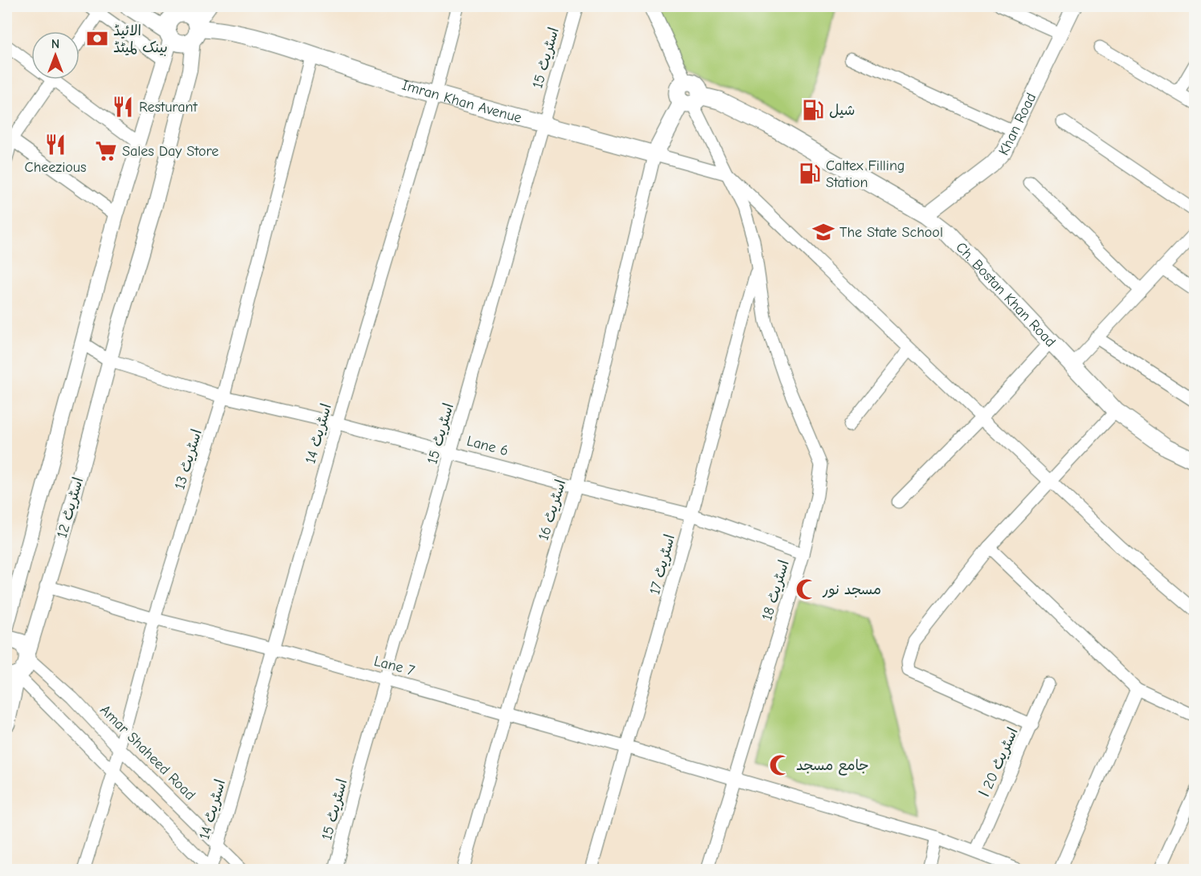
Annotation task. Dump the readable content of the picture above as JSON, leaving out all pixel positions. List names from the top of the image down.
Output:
{
  "streets": {
    "main road": ["Imran Khan Avenue", "Ch. Bostan Khan Road"],
    "street": [
      "اسٹریٹ 15",
      "Khan Road",
      "اسٹریٹ 14",
      "Lane 6",
      "اسٹریٹ 13",
      "اسٹریٹ 12",
      "اسٹریٹ 16",
      "اسٹریٹ 17",
      "اسٹریٹ 18",
      "Lane 7",
      "Amar Shaheed Road",
      "اسٹریٹ 20 ا"
    ]
  },
  "crossings": [
    ["اسٹریٹ 15", "Imran Khan Avenue"],
    ["اسٹریٹ 15", "Lane 6"],
    ["اسٹریٹ 15", "Lane 7"],
    ["Imran Khan Avenue", "اسٹریٹ 14"],
    ["Imran Khan Avenue", "اسٹریٹ 13"],
    ["Imran Khan Avenue", "اسٹریٹ 12"],
    ["Imran Khan Avenue", "اسٹریٹ 16"],
    ["Imran Khan Avenue", "اسٹریٹ 18"],
    ["Khan Road", "Ch. Bostan Khan Road"],
    ["Ch. Bostan Khan Road", "اسٹریٹ 18"],
    ["اسٹریٹ 14", "Lane 6"],
    ["اسٹریٹ 14", "Lane 7"],
    ["اسٹریٹ 14", "Amar Shaheed Road"],
    ["Lane 6", "اسٹریٹ 13"],
    ["Lane 6", "اسٹریٹ 12"],
    ["Lane 6", "اسٹریٹ 16"],
    ["Lane 6", "اسٹریٹ 17"],
    ["Lane 6", "اسٹریٹ 18"],
    ["اسٹریٹ 13", "Lane 7"],
    ["اسٹریٹ 13", "Amar Shaheed Road"],
    ["اسٹریٹ 12", "Lane 7"],
    ["اسٹریٹ 12", "Amar Shaheed Road"],
    ["اسٹریٹ 16", "Lane 7"],
    ["اسٹریٹ 17", "اسٹریٹ 18"],
    ["اسٹریٹ 17", "Lane 7"],
    ["اسٹریٹ 18", "Lane 7"],
    ["Lane 7", "اسٹریٹ 20 ا"]
  ],
  "places": {
    "bank": ["الائیڈ بینک لمیٹڈ"],
    "restaurant": ["Resturant", "Cheezious"],
    "fuel station": ["شیل", "Caltex Filling Station"],
    "supermarket": ["Sales Day Store"],
    "school or university": ["The State School"],
    "mosque": ["مسجد نور", "جامع مسجد"]
  },
  "north": "top"
}
